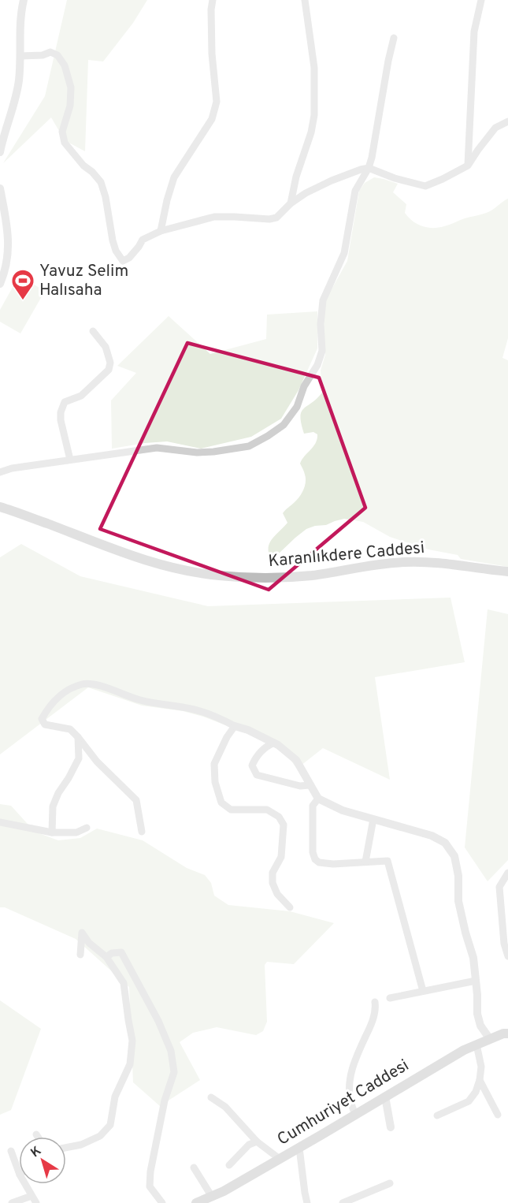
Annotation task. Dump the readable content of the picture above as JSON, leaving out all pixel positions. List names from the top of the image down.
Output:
{
  "streets": {
    "main road": ["Karanlıkdere Caddesi", "Cumhuriyet Caddesi"]
  },
  "places": {
    "sports": ["Yavuz Selim Halısaha"]
  },
  "north": "top left"
}
